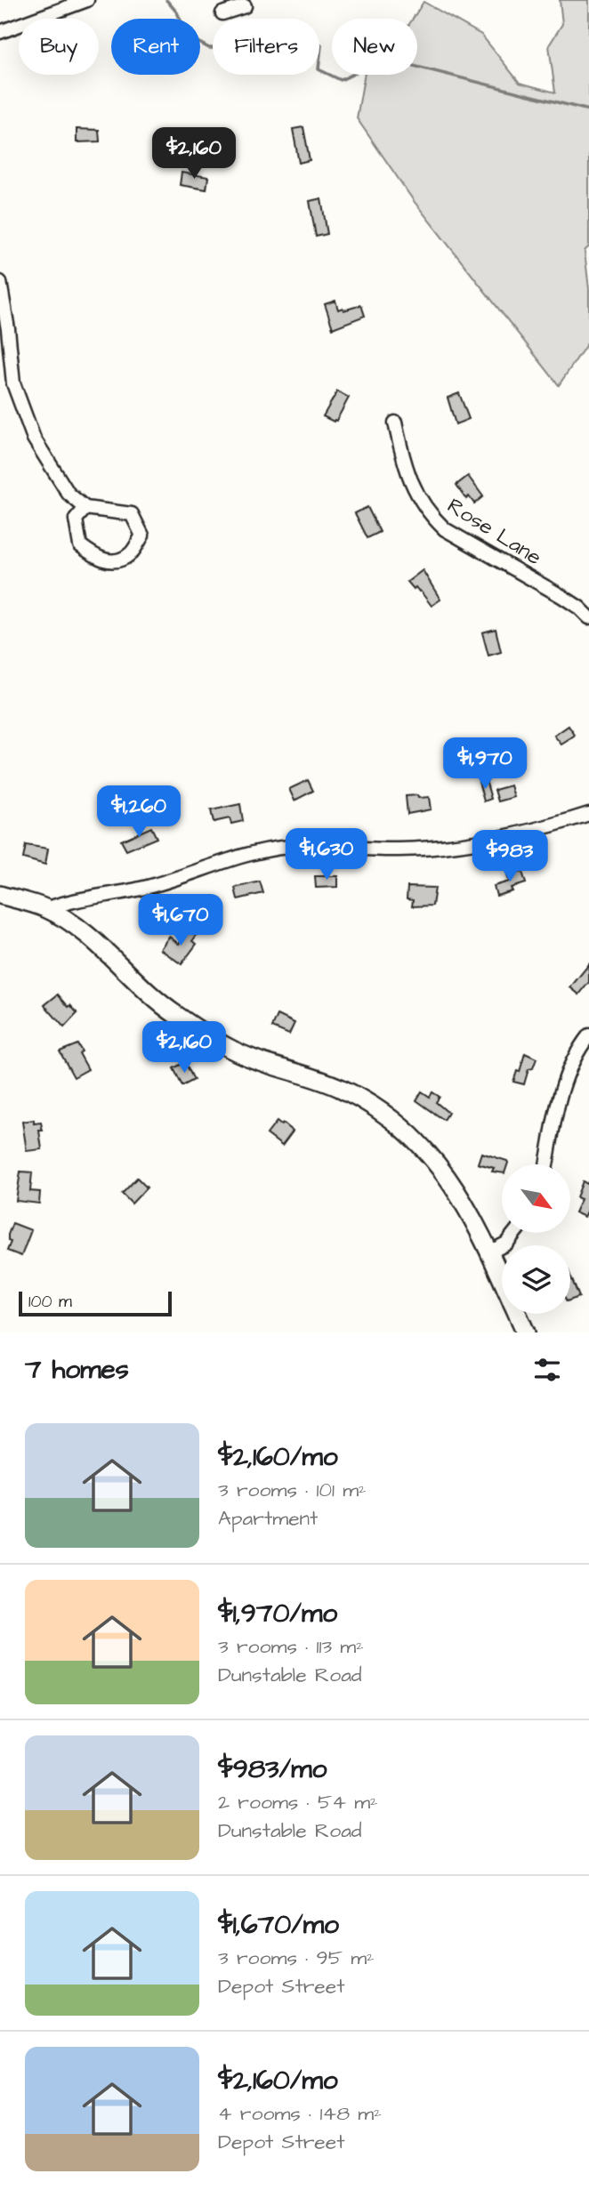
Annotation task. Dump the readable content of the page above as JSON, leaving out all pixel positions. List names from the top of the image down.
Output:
{
  "streets": {
    "street": ["Rose Lane"]
  },
  "scale_bar": "100 m",
  "north": "bottom right",
  "page": {
    "chip": [
      "Buy",
      "Rent",
      "Filters",
      "New"
    ],
    "price": [
      "$2,160",
      "$1,970",
      "$1,260",
      "$1,630",
      "$983",
      "$1,670",
      "$2,160"
    ],
    "scale": "100 m",
    "heading": "7 homes",
    "list": [
      {
        "name": "$2,160/mo",
        "note": "3 rooms · 101 m² · Apartment"
      },
      {
        "name": "$1,970/mo",
        "note": "3 rooms · 113 m² · Dunstable Road"
      },
      {
        "name": "$983/mo",
        "note": "2 rooms · 54 m² · Dunstable Road"
      },
      {
        "name": "$1,670/mo",
        "note": "3 rooms · 95 m² · Depot Street"
      },
      {
        "name": "$2,160/mo",
        "note": "4 rooms · 148 m² · Depot Street"
      }
    ]
  }
}
